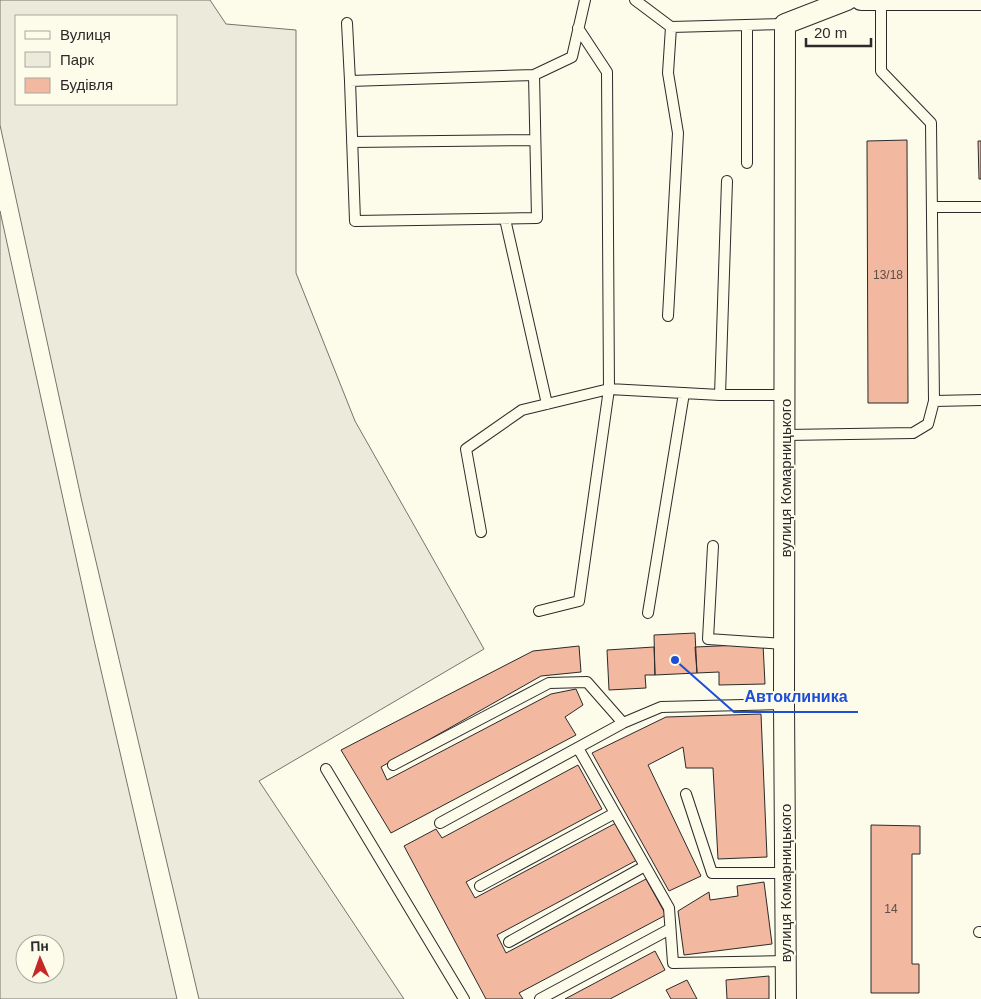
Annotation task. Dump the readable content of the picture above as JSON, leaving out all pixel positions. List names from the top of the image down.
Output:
{
  "streets": {
    "street": ["вулиця Комарницького"]
  },
  "places": ["Автоклиника"],
  "house_numbers": ["13/18", "14"],
  "legend": ["Вулиця", "Парк", "Будівля"],
  "scale_bar": "20 m",
  "north": "top"
}
